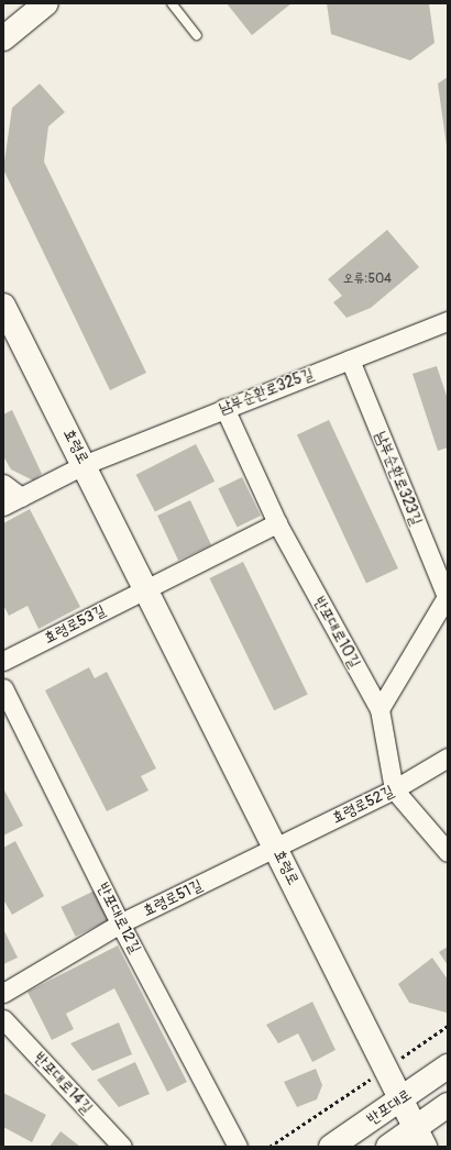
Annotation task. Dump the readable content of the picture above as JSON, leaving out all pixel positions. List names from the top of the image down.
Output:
{
  "streets": {
    "main road": ["효령로", "반포대로"],
    "street": [
      "남부순환로325길",
      "남부순환로323길",
      "효령로53길",
      "반포대로10길",
      "효령로52길",
      "효령로51길",
      "반포대로12길",
      "반포대로14길"
    ]
  },
  "crossings": [
    ["남부순환로325길", "효령로"],
    ["남부순환로325길", "남부순환로323길"],
    ["남부순환로325길", "반포대로10길"],
    ["효령로", "효령로53길"],
    ["효령로", "효령로52길"],
    ["효령로", "효령로51길"],
    ["효령로", "반포대로"],
    ["남부순환로323길", "반포대로10길"],
    ["반포대로10길", "효령로52길"],
    ["효령로52길", "효령로51길"],
    ["효령로51길", "반포대로12길"]
  ],
  "house_numbers": ["오류:504"]
}
